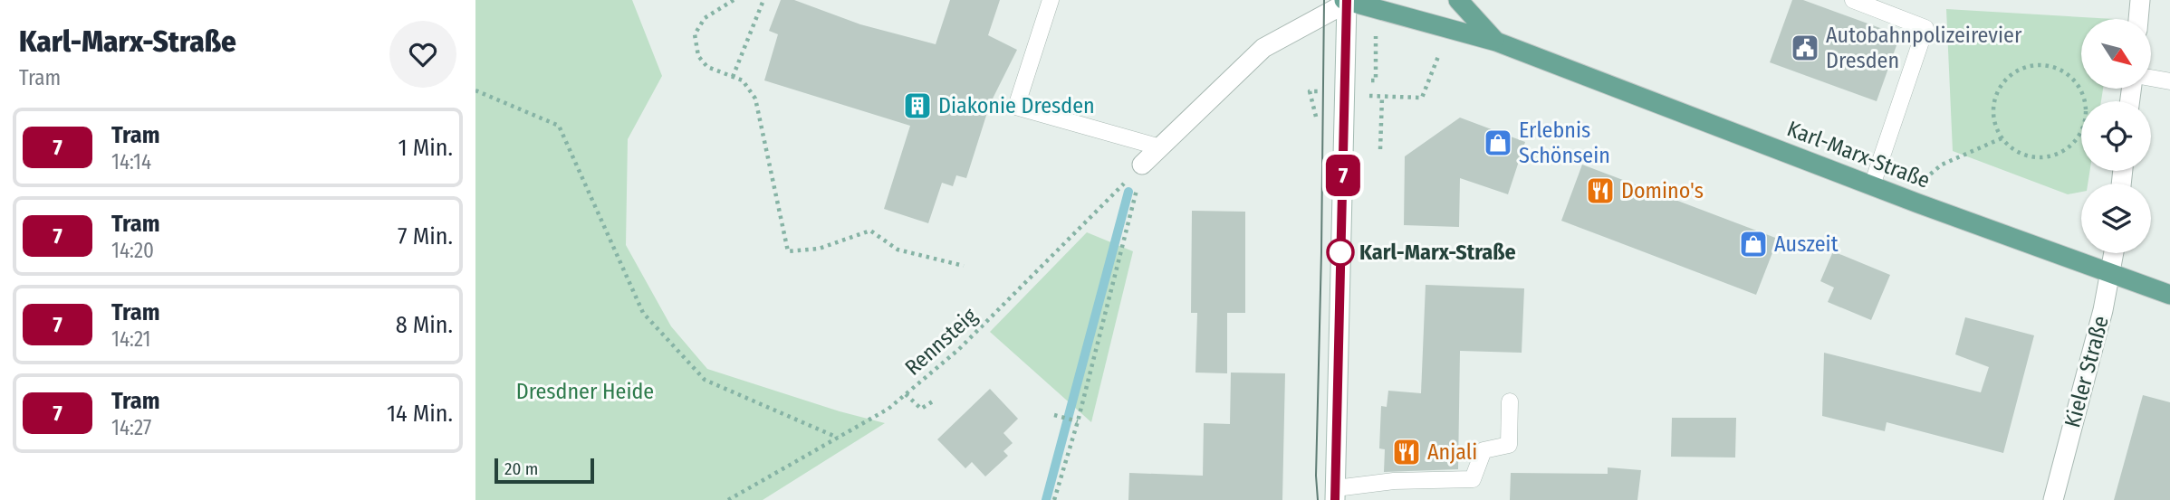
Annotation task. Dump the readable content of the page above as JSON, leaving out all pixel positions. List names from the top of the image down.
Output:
{
  "streets": {
    "main road": ["Karl-Marx-Straße"],
    "street": ["Kieler Straße"],
    "path": ["Rennsteig"]
  },
  "crossings": [
    ["Karl-Marx-Straße", "Kieler Straße"]
  ],
  "parks": ["Dresdner Heide"],
  "places": {
    "public building": ["Autobahnpolizeirevier Dresden"],
    "building": ["Diakonie Dresden"],
    "shop": ["Erlebnis Schönsein", "Auszeit"],
    "restaurant": ["Domino's", "Anjali"],
    "other": ["Karl-Marx-Straße"]
  },
  "lines": ["tram line 7"],
  "scale_bar": "20 m",
  "north": "bottom right",
  "page": {
    "heading": ["Karl-Marx-Straße", "Tram"],
    "on_map": "7",
    "list": [
      {
        "mark": "7",
        "name": "Tram",
        "note": "14:14",
        "value": "1 Min."
      },
      {
        "mark": "7",
        "name": "Tram",
        "note": "14:20",
        "value": "7 Min."
      },
      {
        "mark": "7",
        "name": "Tram",
        "note": "14:21",
        "value": "8 Min."
      },
      {
        "mark": "7",
        "name": "Tram",
        "note": "14:27",
        "value": "14 Min."
      }
    ],
    "scale": "20 m"
  }
}
